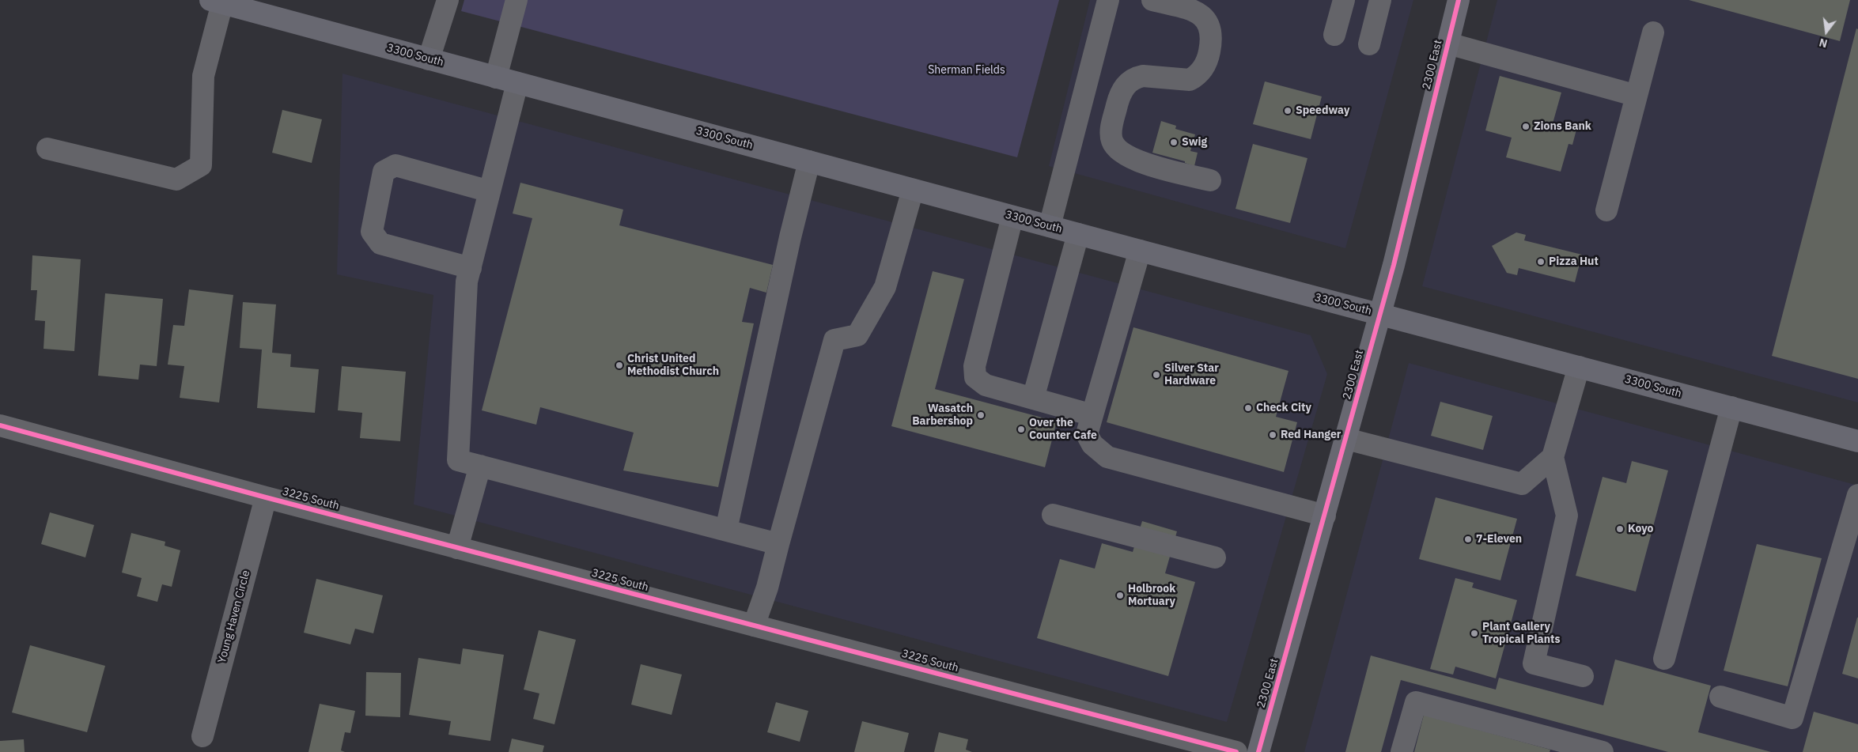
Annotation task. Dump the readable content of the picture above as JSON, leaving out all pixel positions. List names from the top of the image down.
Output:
{
  "streets": {
    "main road": ["3300 South", "2300 East"],
    "street": ["3225 South", "Young Haven Circle"]
  },
  "crossings": [
    ["3300 South", "2300 East"],
    ["3225 South", "Young Haven Circle"]
  ],
  "parks": ["Sherman Fields"],
  "places": [
    "Speedway",
    "Zions Bank",
    "Swig",
    "Pizza Hut",
    "Christ United Methodist Church",
    "Silver Star Hardware",
    "Check City",
    "Wasatch Barbershop",
    "Over the Counter Cafe",
    "Red Hanger",
    "Koyo",
    "7-Eleven",
    "Holbrook Mortuary",
    "Plant Gallery Tropical Plants"
  ],
  "north": "bottom"
}
